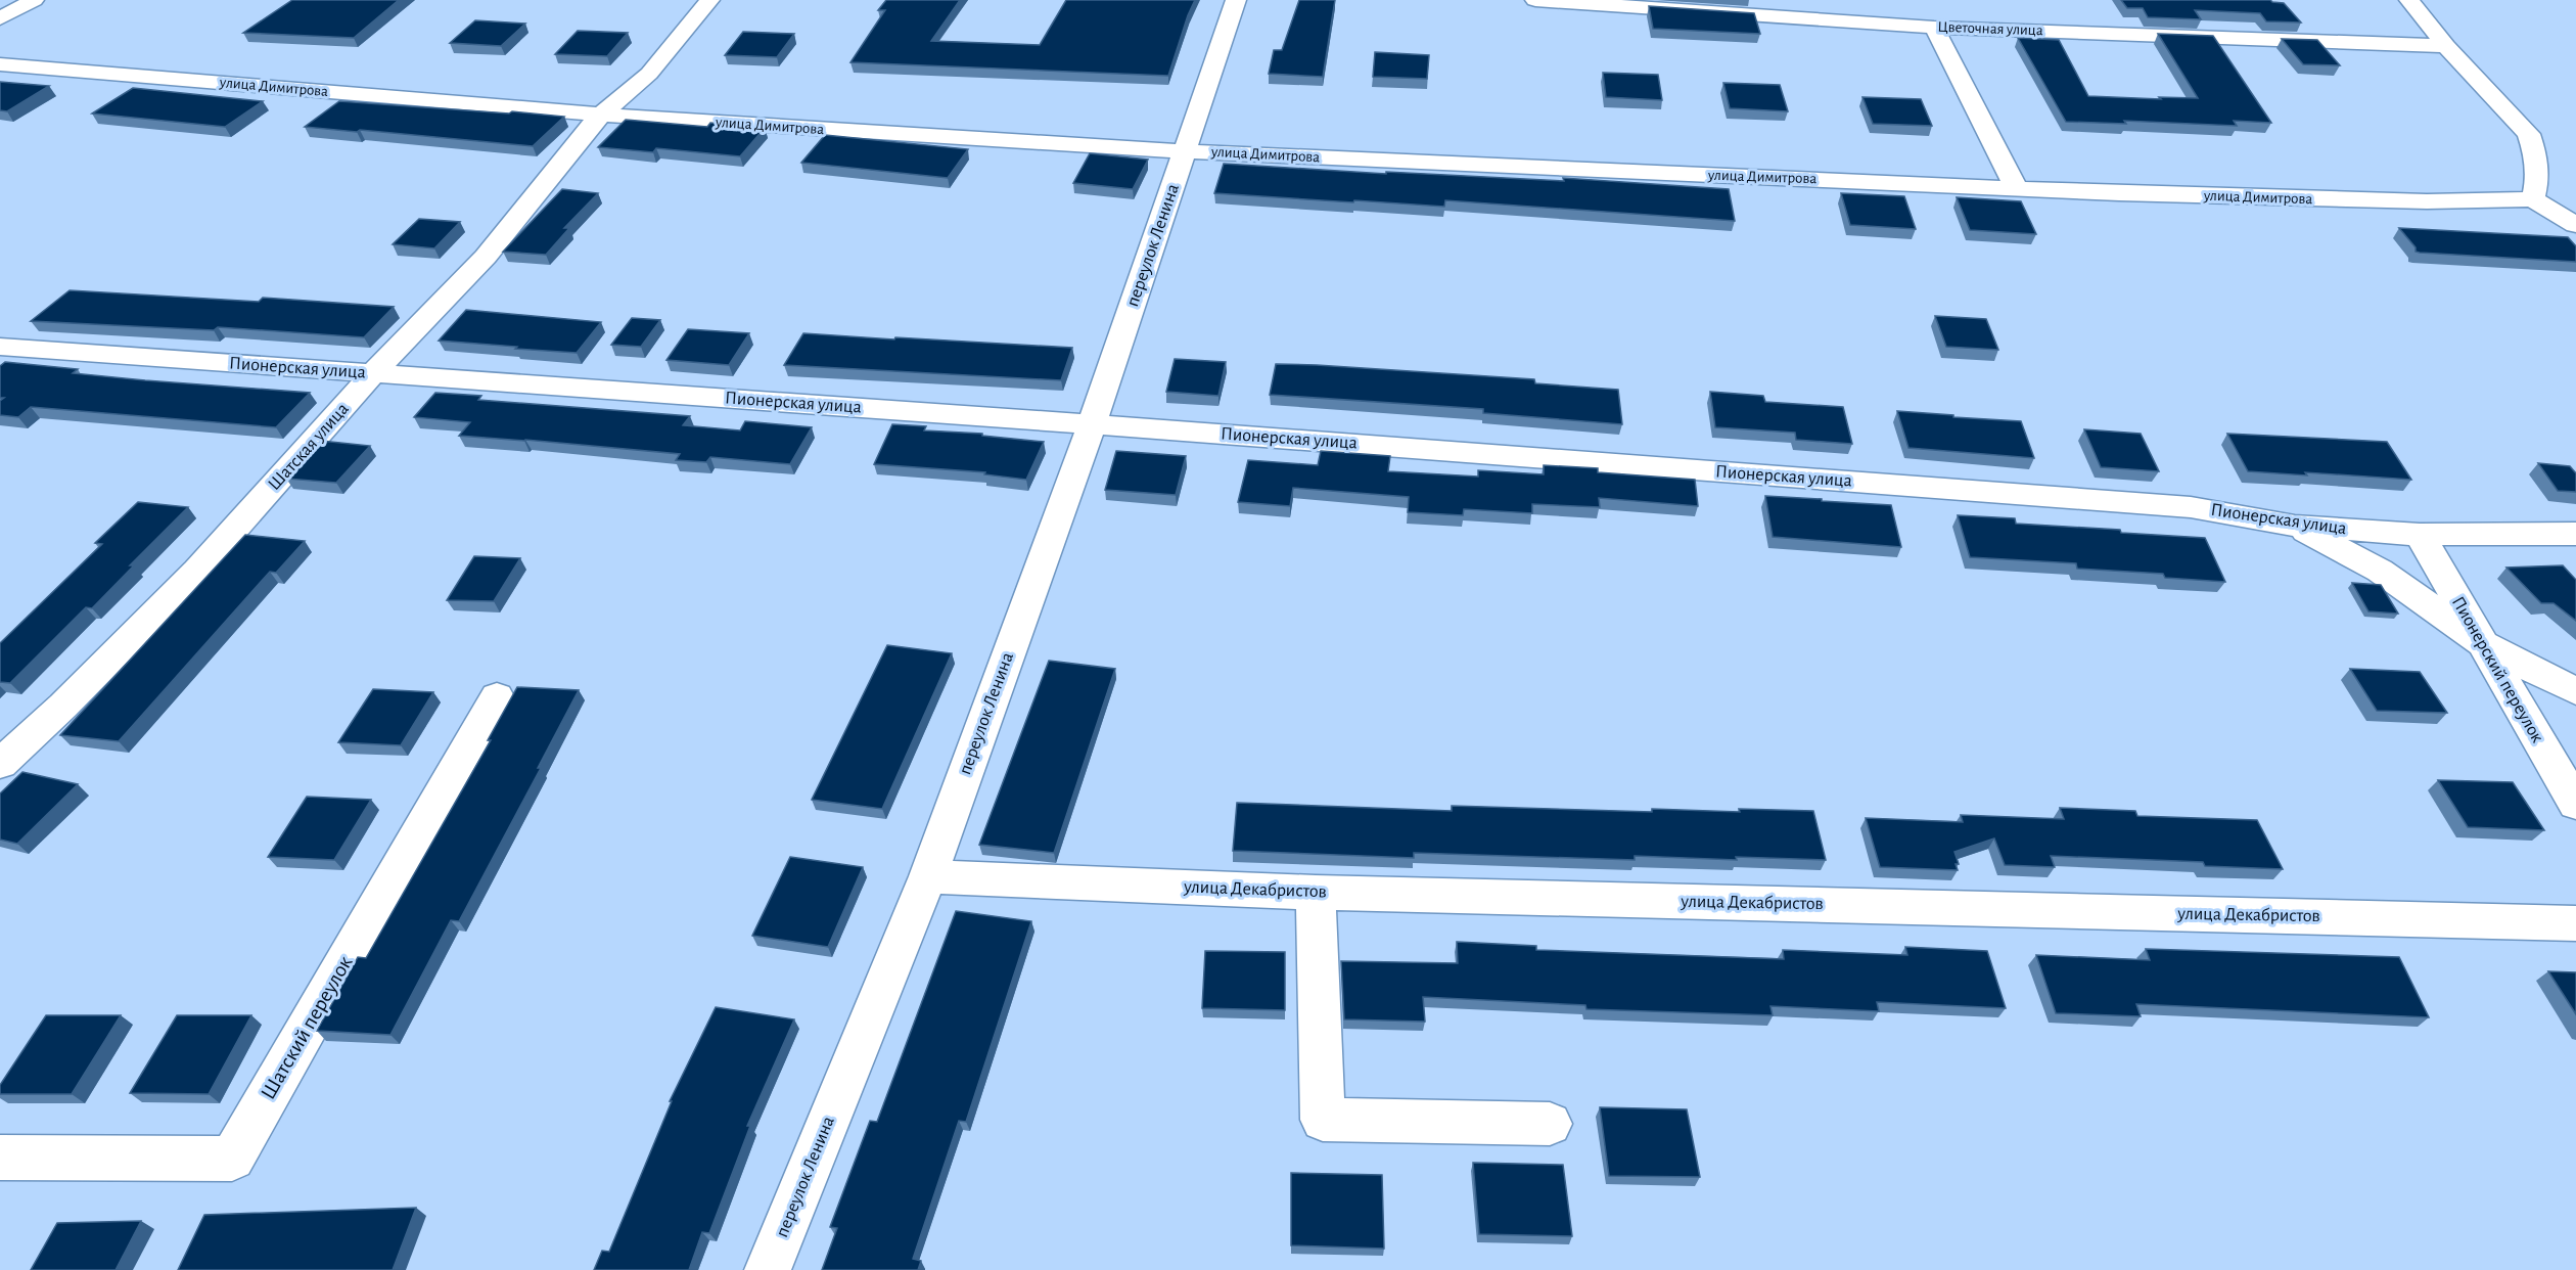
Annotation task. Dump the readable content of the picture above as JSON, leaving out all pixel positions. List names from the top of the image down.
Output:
{
  "streets": {
    "street": [
      "Цветочная улица",
      "улица Димитрова",
      "переулок Ленина",
      "Пионерская улица",
      "Шатская улица",
      "Пионерский переулок",
      "улица Декабристов",
      "Шатский переулок"
    ]
  },
  "crossings": [
    ["улица Димитрова", "переулок Ленина"],
    ["улица Димитрова", "Шатская улица"],
    ["переулок Ленина", "Пионерская улица"],
    ["переулок Ленина", "улица Декабристов"],
    ["Пионерская улица", "Шатская улица"],
    ["Пионерская улица", "Пионерский переулок"]
  ]
}
